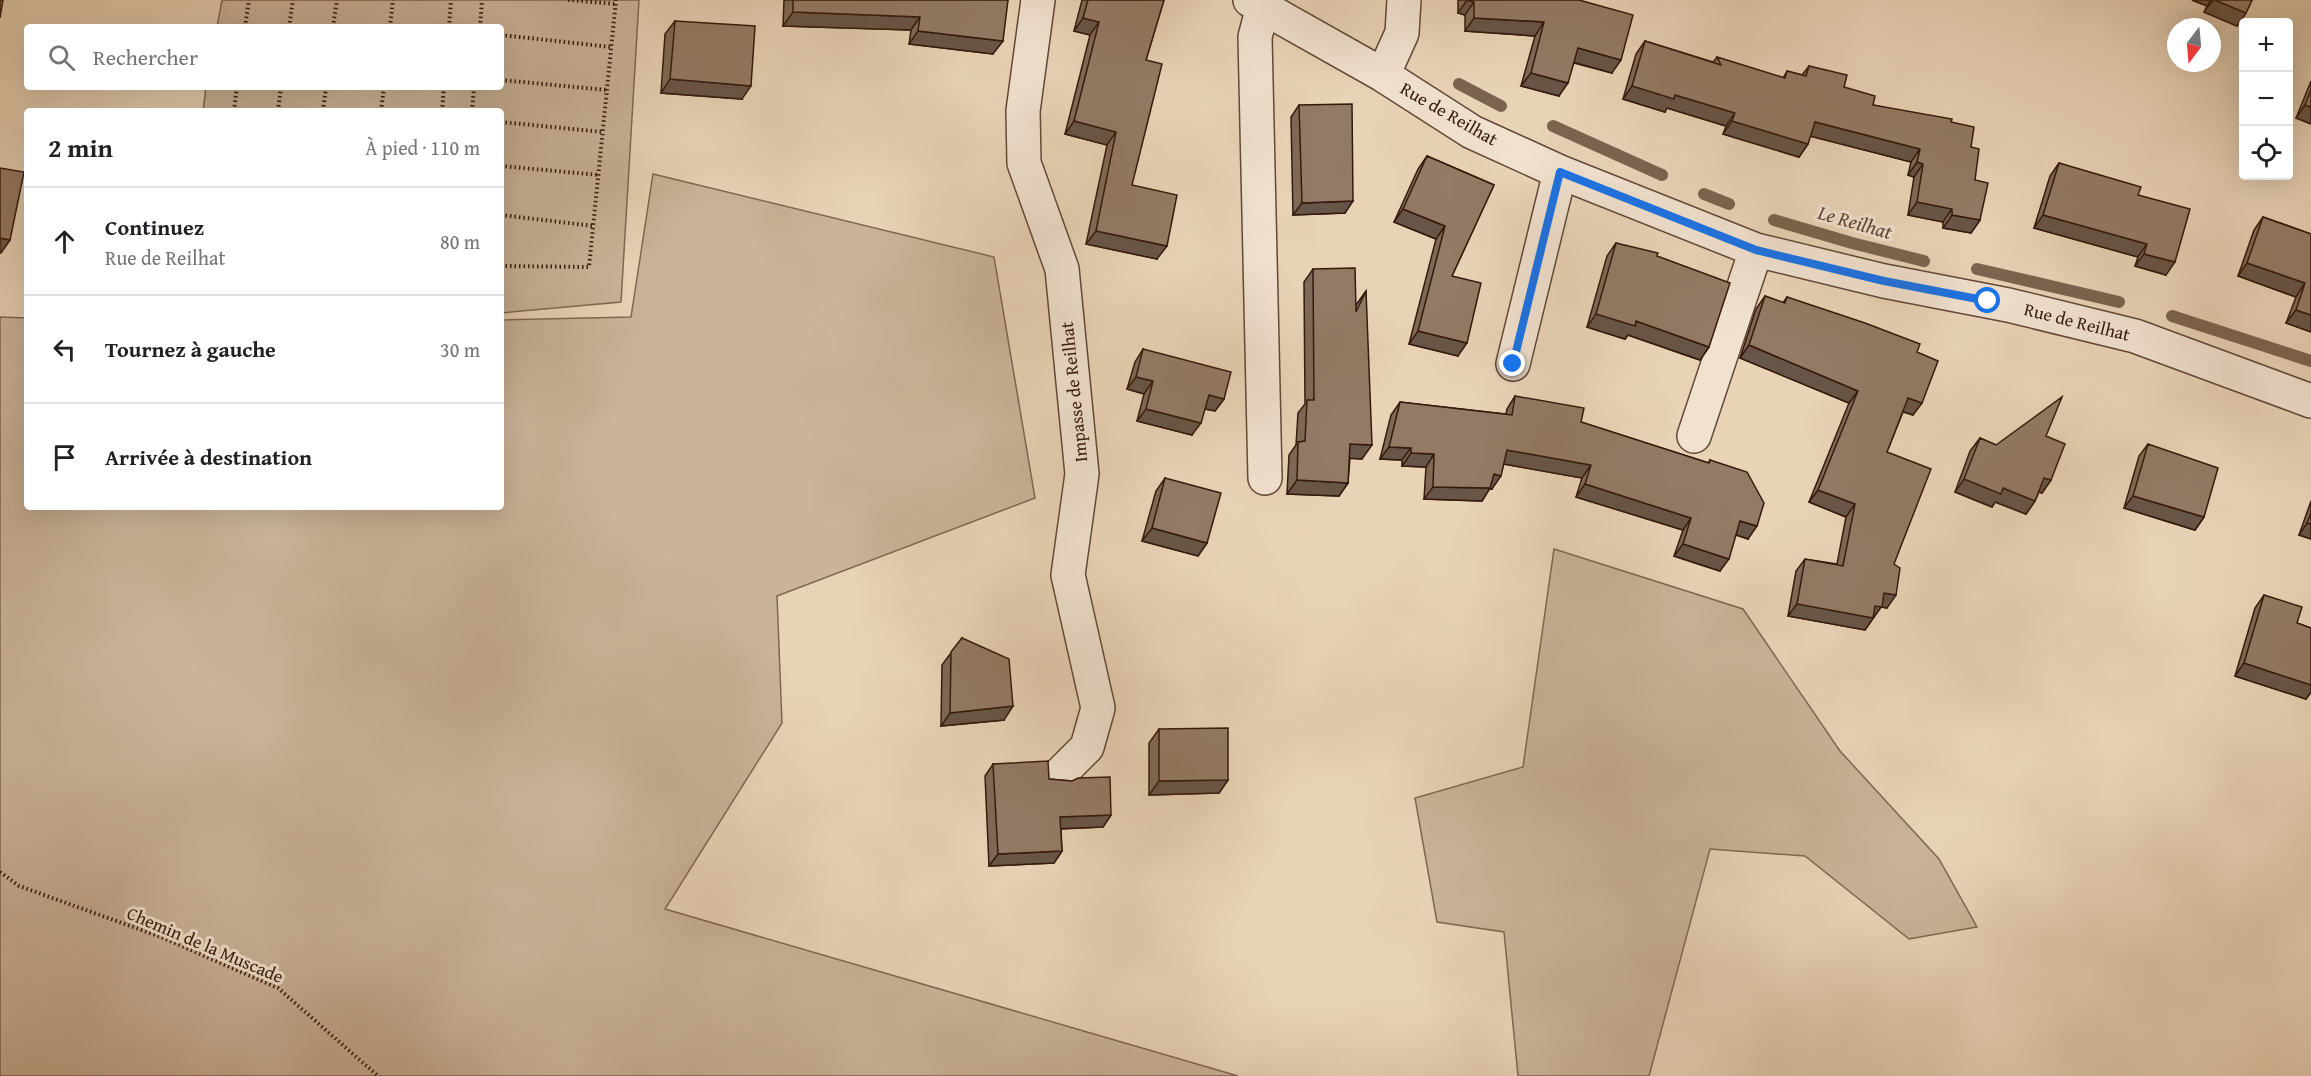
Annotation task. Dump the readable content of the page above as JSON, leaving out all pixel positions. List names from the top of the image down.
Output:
{
  "streets": {
    "street": ["Rue de Reilhat", "Impasse de Reilhat"],
    "path": ["Chemin de la Muscade"]
  },
  "water": ["Le Reilhat"],
  "north": "bottom",
  "page": {
    "map_buttons": ["+", "−"],
    "search": "Rechercher",
    "heading": ["2 min", "À pied · 110 m"],
    "list": [
      ["Continuez", "Rue de Reilhat", "80 m"],
      ["Tournez à gauche", "30 m"],
      "Arrivée à destination"
    ]
  }
}
